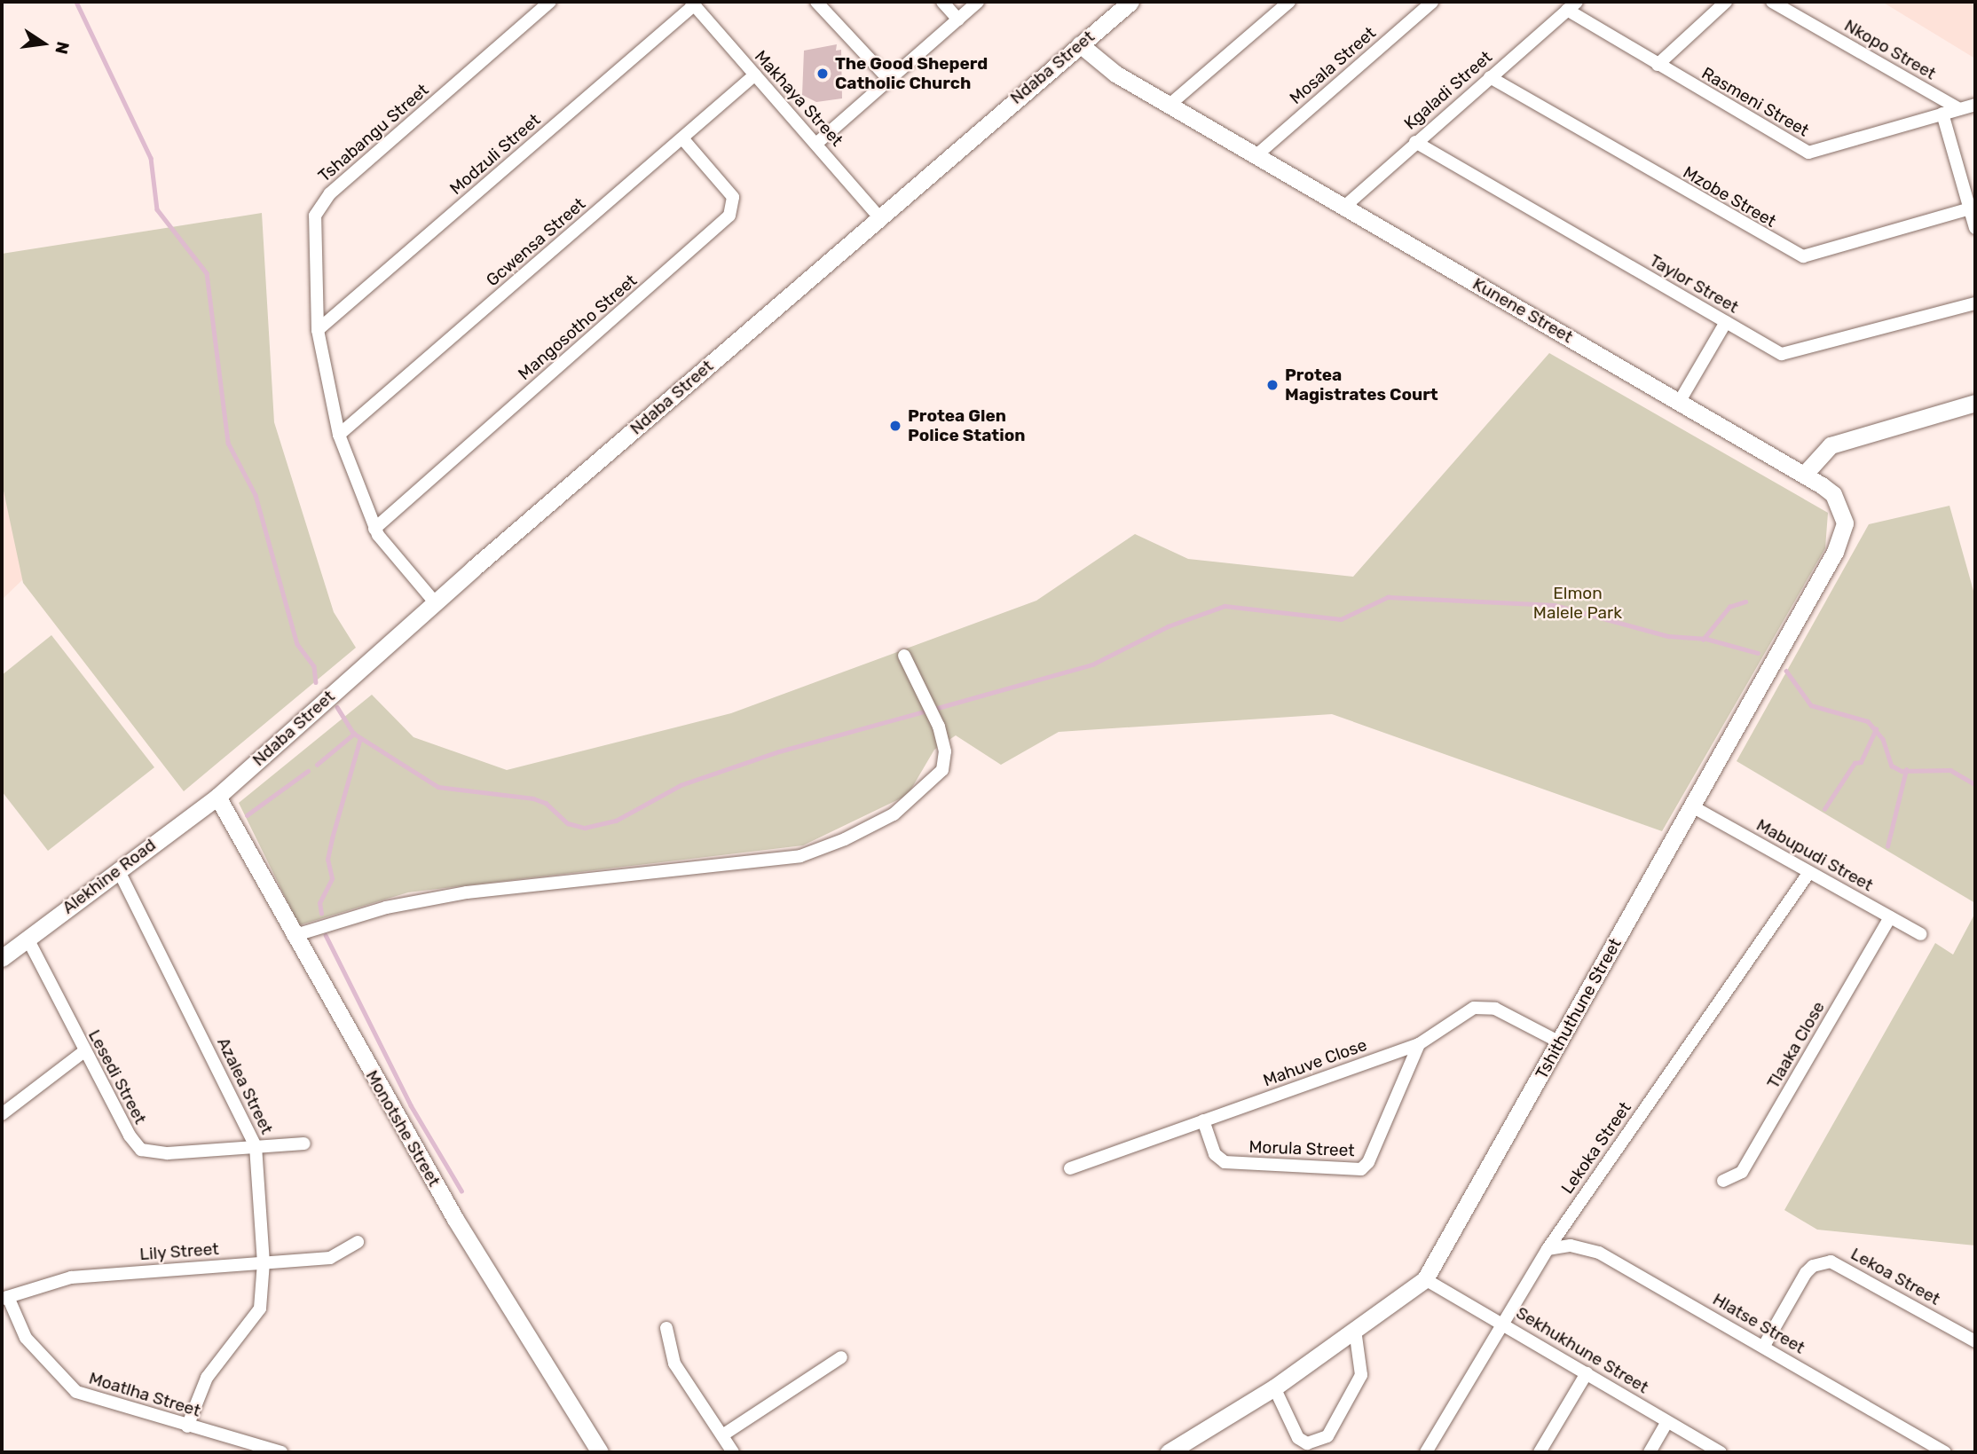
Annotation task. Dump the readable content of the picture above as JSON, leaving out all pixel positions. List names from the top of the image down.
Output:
{
  "streets": {
    "street": [
      "Nkopo Street",
      "Mosala Street",
      "Ndaba Street",
      "Kgaladi Street",
      "Makhaya Street",
      "Rasmeni Street",
      "Tshabangu Street",
      "Modzuli Street",
      "Mzobe Street",
      "Gcwensa Street",
      "Taylor Street",
      "Kunene Street",
      "Mangosotho Street",
      "Mabupudi Street",
      "Alekhine Road",
      "Tshithuthune Street",
      "Tlaaka Close",
      "Mahuve Close",
      "Lesedi Street",
      "Azalea Street",
      "Monotshe Street",
      "Lekoka Street",
      "Morula Street",
      "Lily Street",
      "Lekoa Street",
      "Hlatse Street",
      "Sekhukhune Street",
      "Moatlha Street"
    ]
  },
  "crossings": [
    ["Nkopo Street", "Rasmeni Street"],
    ["Mosala Street", "Kunene Street"],
    ["Ndaba Street", "Makhaya Street"],
    ["Ndaba Street", "Tshabangu Street"],
    ["Ndaba Street", "Kunene Street"],
    ["Ndaba Street", "Alekhine Road"],
    ["Ndaba Street", "Monotshe Street"],
    ["Kgaladi Street", "Rasmeni Street"],
    ["Kgaladi Street", "Mzobe Street"],
    ["Kgaladi Street", "Taylor Street"],
    ["Kgaladi Street", "Kunene Street"],
    ["Makhaya Street", "Modzuli Street"],
    ["Makhaya Street", "Gcwensa Street"],
    ["Tshabangu Street", "Modzuli Street"],
    ["Tshabangu Street", "Gcwensa Street"],
    ["Tshabangu Street", "Mangosotho Street"],
    ["Gcwensa Street", "Mangosotho Street"],
    ["Kunene Street", "Tshithuthune Street"],
    ["Mabupudi Street", "Tshithuthune Street"],
    ["Mabupudi Street", "Tlaaka Close"],
    ["Mabupudi Street", "Lekoka Street"],
    ["Alekhine Road", "Lesedi Street"],
    ["Alekhine Road", "Azalea Street"],
    ["Alekhine Road", "Monotshe Street"],
    ["Tshithuthune Street", "Mahuve Close"],
    ["Tshithuthune Street", "Sekhukhune Street"],
    ["Mahuve Close", "Morula Street"],
    ["Lesedi Street", "Azalea Street"],
    ["Azalea Street", "Lily Street"],
    ["Azalea Street", "Moatlha Street"],
    ["Lekoka Street", "Hlatse Street"],
    ["Lekoka Street", "Sekhukhune Street"],
    ["Lily Street", "Moatlha Street"],
    ["Lekoa Street", "Hlatse Street"]
  ],
  "parks": ["Elmon Malele Park"],
  "places": ["The Good Sheperd Catholic Church", "Protea Magistrates Court", "Protea Glen Police Station"],
  "north": "right"
}
